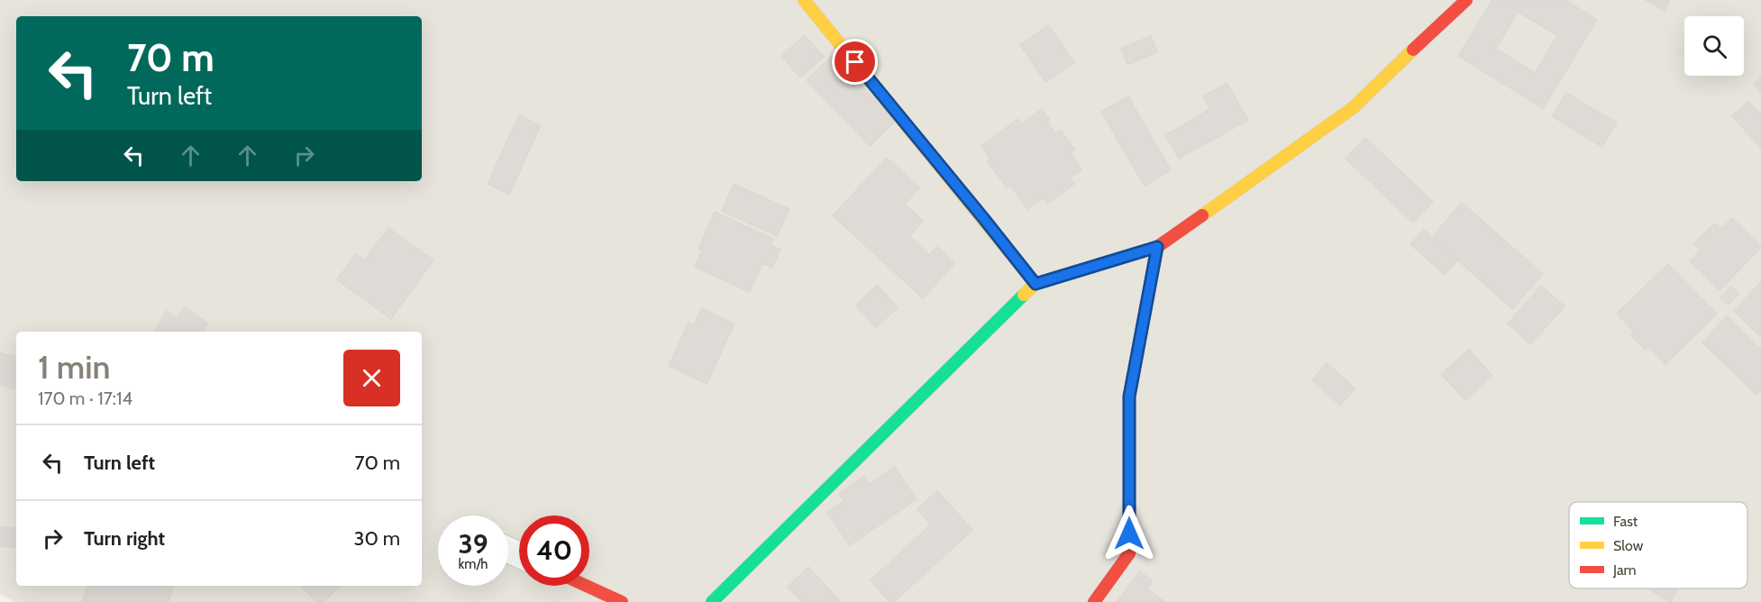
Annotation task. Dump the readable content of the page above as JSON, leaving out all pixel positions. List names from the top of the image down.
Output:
{
  "legend": ["Fast", "Slow", "Jam"],
  "page": {
    "turn": ["70 m", "Turn left"],
    "heading": ["1 min", "170 m · 17:14"],
    "list": [
      {
        "name": "Turn left",
        "value": "70 m"
      },
      {
        "name": "Turn right",
        "value": "30 m"
      }
    ],
    "speed": "39 km/h",
    "limit": "40"
  }
}
